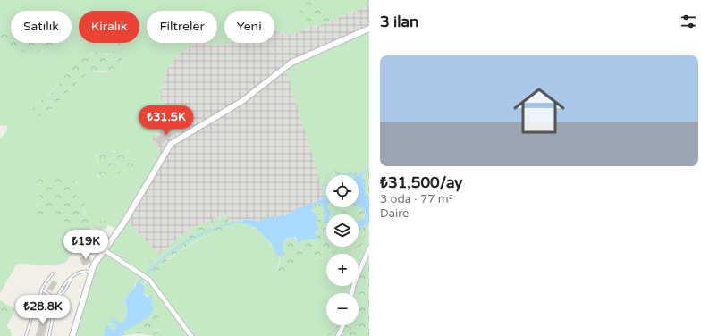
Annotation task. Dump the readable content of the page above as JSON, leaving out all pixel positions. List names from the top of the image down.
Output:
{
  "page": {
    "heading": "3 ilan",
    "chip": [
      "Satılık",
      "Kiralık",
      "Filtreler",
      "Yeni"
    ],
    "list": [
      {
        "name": "₺31,500/ay",
        "note": "3 oda · 77 m² · Daire"
      }
    ],
    "price": ["₺31.5K", "₺19K", "₺28.8K"],
    "map_buttons": ["+", "−"]
  }
}
